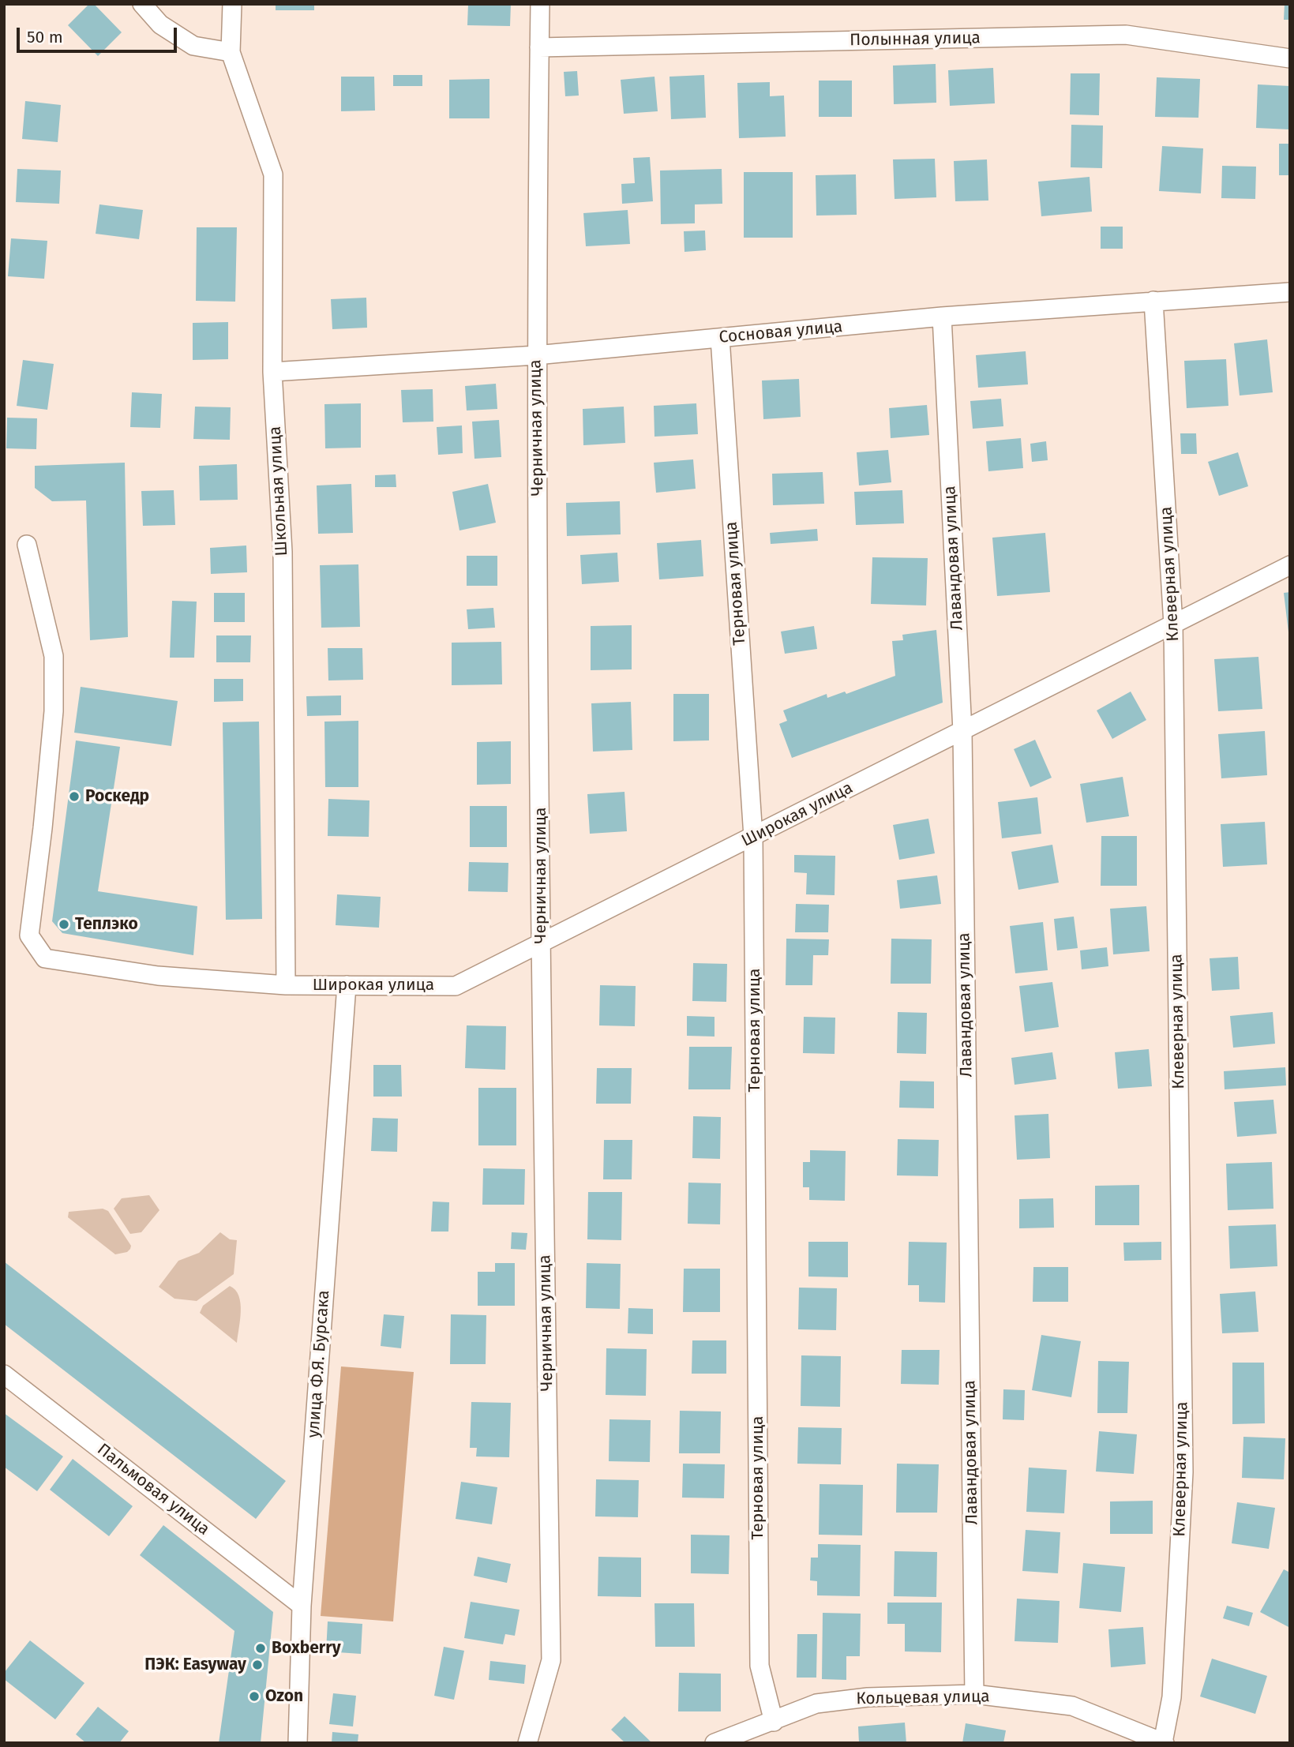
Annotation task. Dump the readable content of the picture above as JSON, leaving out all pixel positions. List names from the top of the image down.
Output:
{
  "streets": {
    "street": [
      "Полынная улица",
      "Сосновая улица",
      "Черничная улица",
      "Школьная улица",
      "Лавандовая улица",
      "Клеверная улица",
      "Терновая улица",
      "Широкая улица",
      "улица Ф.Я. Бурсака",
      "Пальмовая улица",
      "Кольцевая улица"
    ]
  },
  "crossings": [
    ["Полынная улица", "Черничная улица"],
    ["Сосновая улица", "Черничная улица"],
    ["Сосновая улица", "Школьная улица"],
    ["Сосновая улица", "Лавандовая улица"],
    ["Сосновая улица", "Клеверная улица"],
    ["Сосновая улица", "Терновая улица"],
    ["Черничная улица", "Широкая улица"],
    ["Школьная улица", "Широкая улица"],
    ["Лавандовая улица", "Широкая улица"],
    ["Лавандовая улица", "Кольцевая улица"],
    ["Клеверная улица", "Широкая улица"],
    ["Клеверная улица", "Кольцевая улица"],
    ["Терновая улица", "Широкая улица"],
    ["Терновая улица", "Кольцевая улица"],
    ["Широкая улица", "улица Ф.Я. Бурсака"],
    ["улица Ф.Я. Бурсака", "Пальмовая улица"]
  ],
  "places": [
    "Роскедр",
    "Теплэко",
    "Boxberry",
    "ПЭК: Easyway",
    "Ozon"
  ],
  "scale_bar": "50 m"
}
